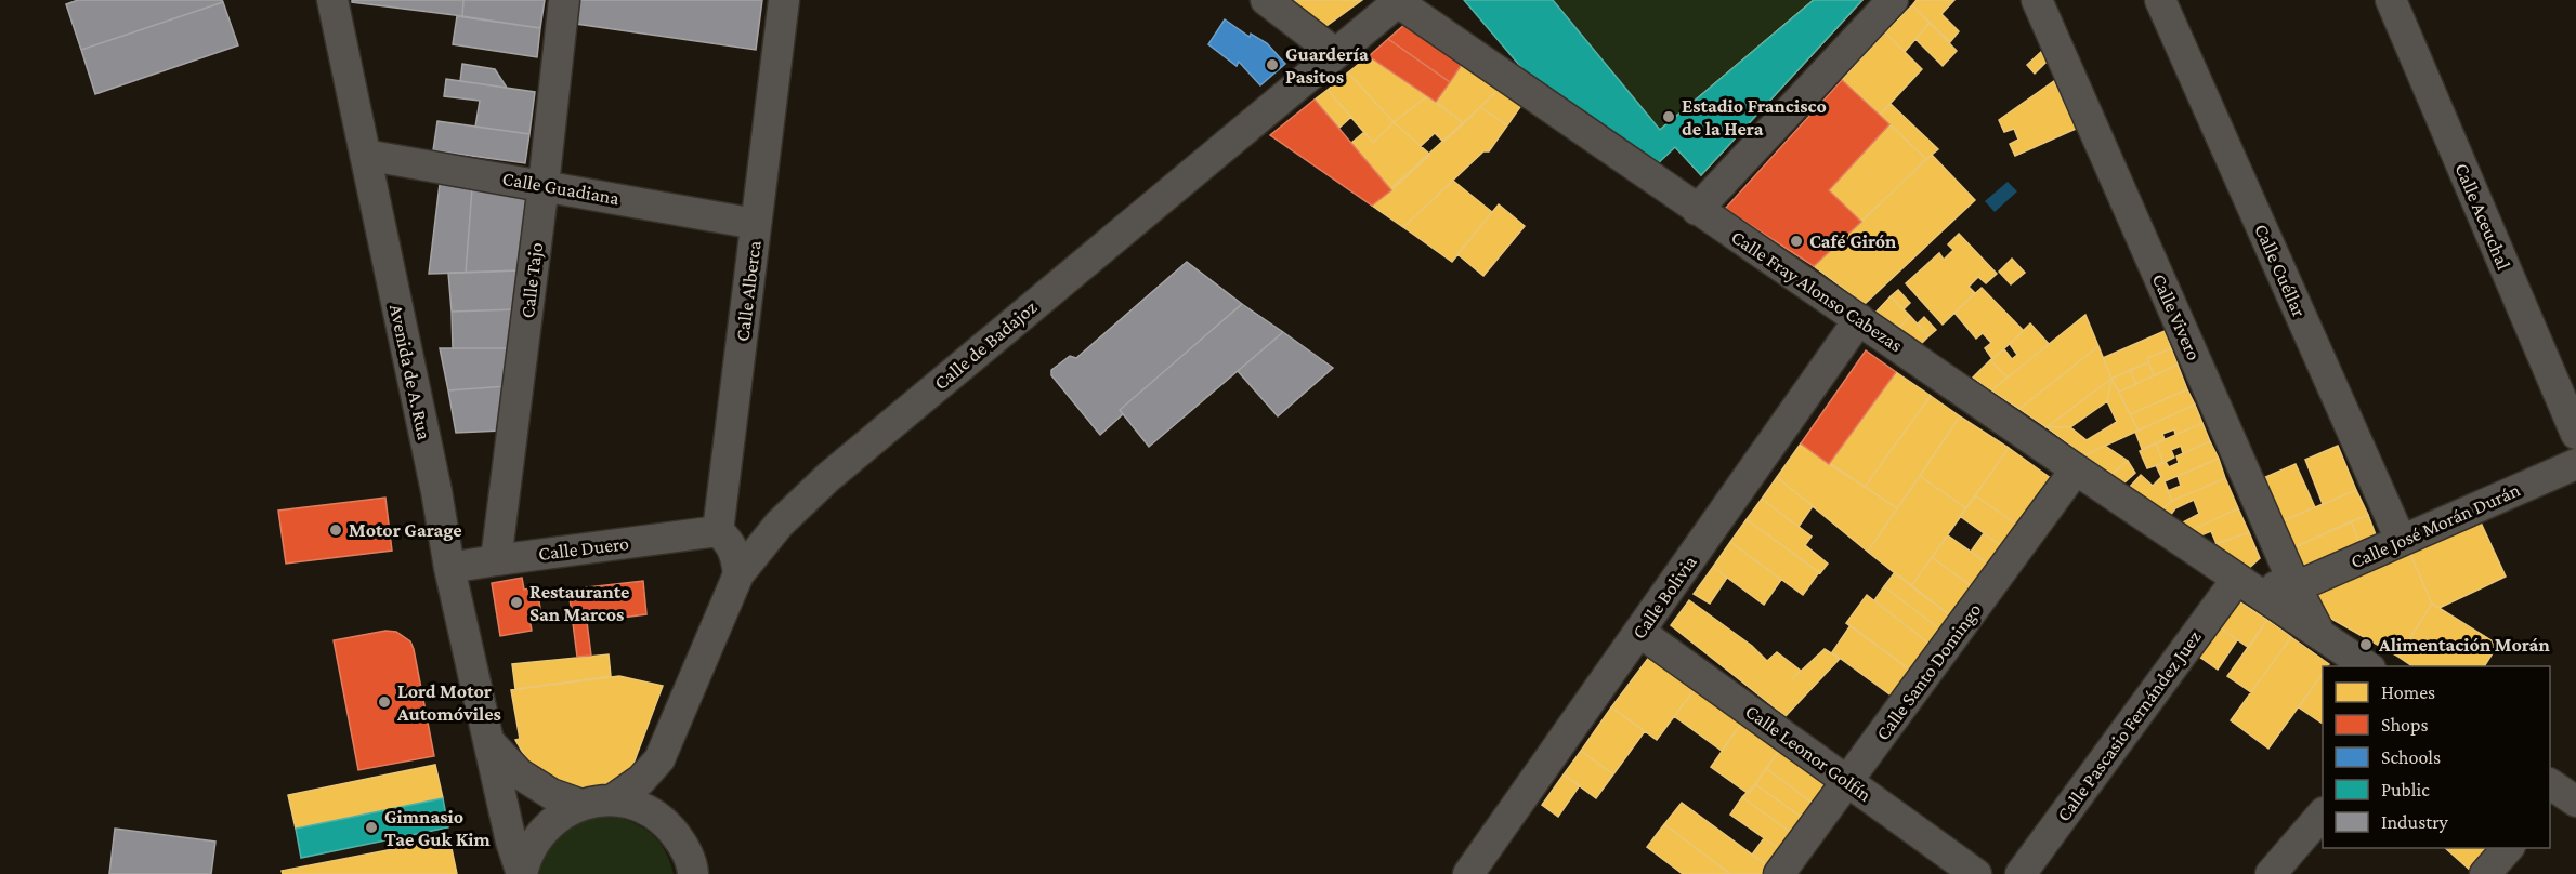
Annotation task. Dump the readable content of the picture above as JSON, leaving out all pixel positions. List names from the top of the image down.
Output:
{
  "streets": {
    "street": [
      "Calle Guadiana",
      "Calle Aceuchal",
      "Calle Cuéllar",
      "Calle Tajo",
      "Calle Alberca",
      "Calle Fray Alonso Cabezas",
      "Calle Vivero",
      "Calle de Badajoz",
      "Avenida de A. Rua",
      "Calle José Morán Durán",
      "Calle Duero",
      "Calle Bolivia",
      "Calle Santo Domingo",
      "Calle Pascasio Fernández Juez",
      "Calle Leonor Golfín"
    ]
  },
  "crossings": [
    ["Calle Guadiana", "Calle Tajo"],
    ["Calle Guadiana", "Calle Alberca"],
    ["Calle Guadiana", "Avenida de A. Rua"],
    ["Calle Cuéllar", "Calle José Morán Durán"],
    ["Calle Tajo", "Calle Duero"],
    ["Calle Alberca", "Calle Duero"],
    ["Calle Fray Alonso Cabezas", "Calle Vivero"],
    ["Calle Fray Alonso Cabezas", "Calle de Badajoz"],
    ["Calle Fray Alonso Cabezas", "Calle José Morán Durán"],
    ["Calle Fray Alonso Cabezas", "Calle Bolivia"],
    ["Calle Fray Alonso Cabezas", "Calle Santo Domingo"],
    ["Calle Fray Alonso Cabezas", "Calle Pascasio Fernández Juez"],
    ["Calle Vivero", "Calle José Morán Durán"],
    ["Avenida de A. Rua", "Calle Duero"],
    ["Calle Bolivia", "Calle Leonor Golfín"],
    ["Calle Santo Domingo", "Calle Leonor Golfín"]
  ],
  "places": [
    "Guardería Pasitos",
    "Estadio Francisco de la Hera",
    "Café Girón",
    "Motor Garage",
    "Restaurante San Marcos",
    "Alimentación Morán",
    "Lord Motor Automóviles",
    "Gimnasio Tae Guk Kim"
  ],
  "legend": [
    "Homes",
    "Shops",
    "Schools",
    "Public",
    "Industry"
  ]
}
